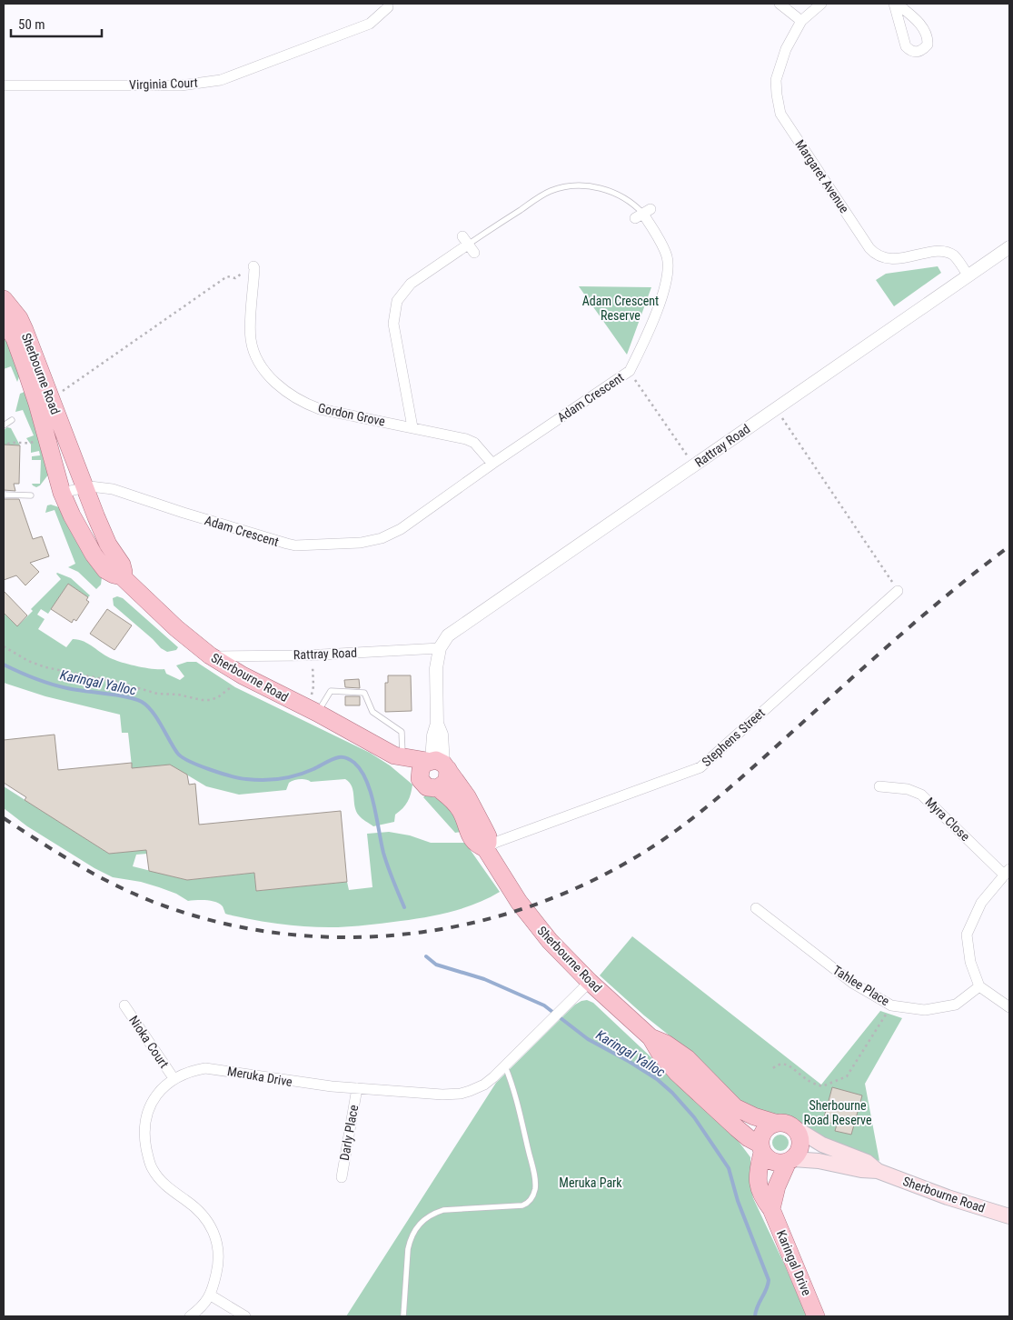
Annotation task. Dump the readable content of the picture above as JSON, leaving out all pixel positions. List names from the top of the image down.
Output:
{
  "streets": {
    "main road": ["Sherbourne Road", "Karingal Drive"],
    "street": [
      "Virginia Court",
      "Margaret Avenue",
      "Adam Crescent",
      "Gordon Grove",
      "Rattray Road",
      "Stephens Street",
      "Myra Close",
      "Tahlee Place",
      "Nioka Court",
      "Meruka Drive",
      "Darly Place"
    ]
  },
  "crossings": [
    ["Margaret Avenue", "Rattray Road"],
    ["Sherbourne Road", "Adam Crescent"],
    ["Sherbourne Road", "Rattray Road"],
    ["Sherbourne Road", "Stephens Street"],
    ["Sherbourne Road", "Meruka Drive"],
    ["Sherbourne Road", "Karingal Drive"],
    ["Adam Crescent", "Gordon Grove"],
    ["Nioka Court", "Meruka Drive"],
    ["Meruka Drive", "Darly Place"]
  ],
  "water": ["Karingal Yalloc"],
  "parks": ["Adam Crescent Reserve", "Sherbourne Road Reserve", "Meruka Park"],
  "scale_bar": "50 m"
}
